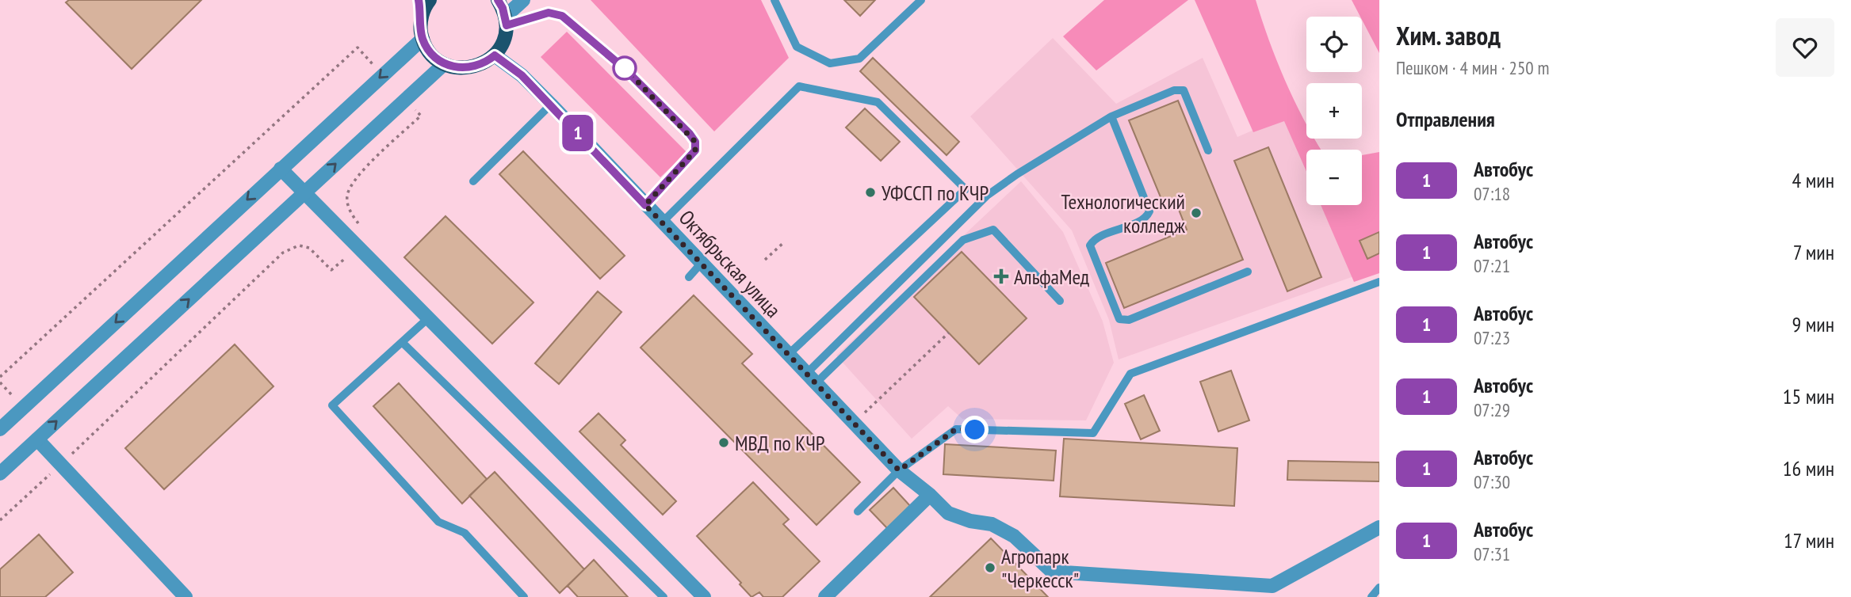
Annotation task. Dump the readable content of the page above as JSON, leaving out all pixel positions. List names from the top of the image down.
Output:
{
  "streets": {
    "street": ["Октябрьская улица"]
  },
  "places": {
    "other": [
      "УФССП по КЧР",
      "Технологический колледж",
      "МВД по КЧР",
      "Агропарк \"Черкесск\""
    ],
    "health": ["АльфаМед"]
  },
  "lines": ["bus line 1"],
  "page": {
    "on_map": "1",
    "heading": [
      ["Хим. завод", "Пешком · 4 мин · 250 m"],
      "Отправления"
    ],
    "map_buttons": ["+", "−"],
    "list": [
      {
        "mark": "1",
        "name": "Автобус",
        "note": "07:18",
        "value": "4 мин"
      },
      {
        "mark": "1",
        "name": "Автобус",
        "note": "07:21",
        "value": "7 мин"
      },
      {
        "mark": "1",
        "name": "Автобус",
        "note": "07:23",
        "value": "9 мин"
      },
      {
        "mark": "1",
        "name": "Автобус",
        "note": "07:29",
        "value": "15 мин"
      },
      {
        "mark": "1",
        "name": "Автобус",
        "note": "07:30",
        "value": "16 мин"
      },
      {
        "mark": "1",
        "name": "Автобус",
        "note": "07:31",
        "value": "17 мин"
      }
    ]
  }
}
